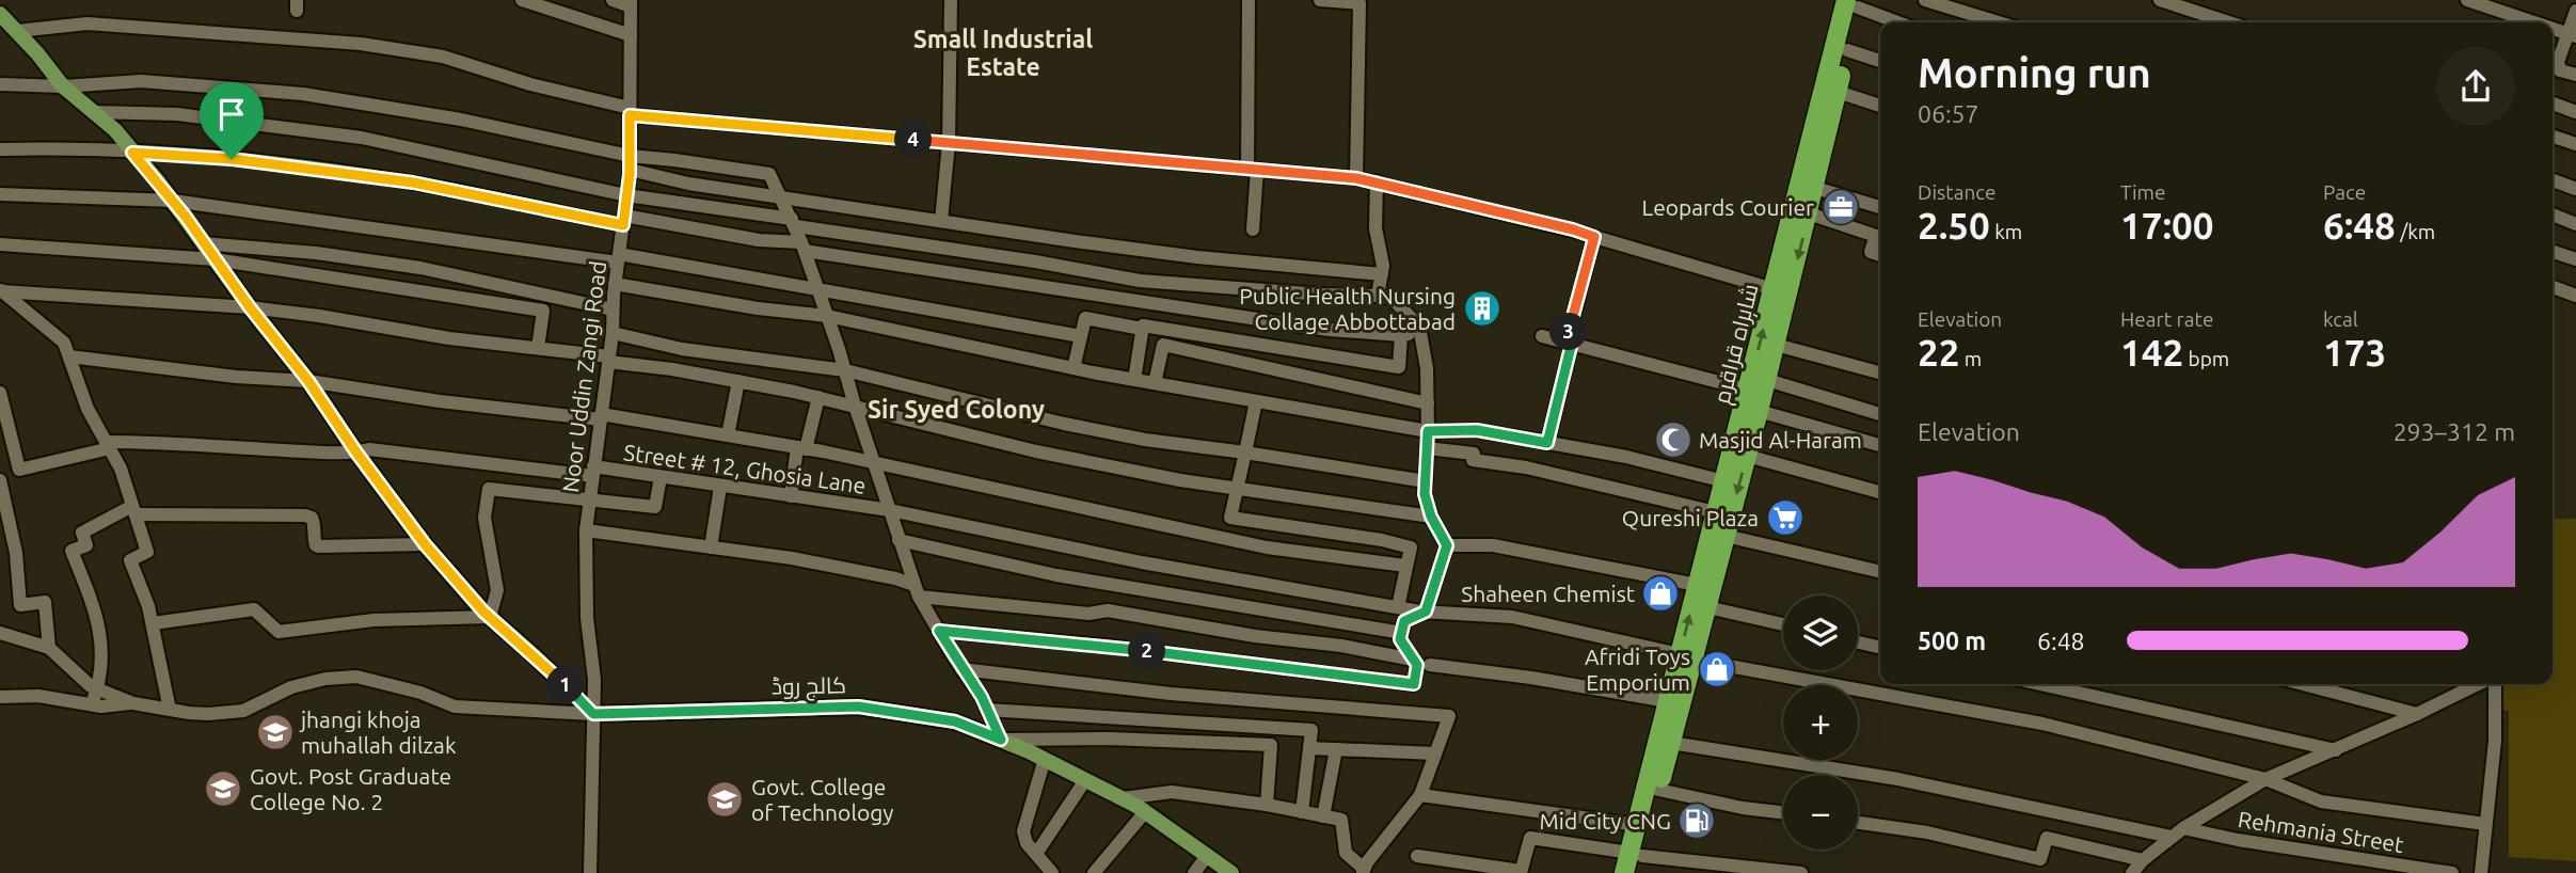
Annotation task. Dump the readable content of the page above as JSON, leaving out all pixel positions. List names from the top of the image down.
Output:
{
  "streets": {
    "highway": ["شاہراہ قراقرم"],
    "main road": ["کالج روڈ"],
    "street": ["Noor Uddin Zangi Road", "Street # 12, Ghosia Lane", "Rehmania Street"]
  },
  "crossings": [
    ["شاہراہ قراقرم", "Street # 12, Ghosia Lane"],
    ["Noor Uddin Zangi Road", "Street # 12, Ghosia Lane"],
    ["Noor Uddin Zangi Road", "کالج روڈ"]
  ],
  "districts": ["Small Industrial Estate", "Sir Syed Colony"],
  "places": {
    "office": ["Leopards Courier"],
    "building": ["Public Health Nursing Collage Abbottabad"],
    "mosque": ["Masjid Al-Haram"],
    "supermarket": ["Qureshi Plaza"],
    "shop": ["Shaheen Chemist", "Afridi Toys Emporium"],
    "school or university": ["jhangi khoja muhallah dilzak", "Govt. Post Graduate College No. 2", "Govt. College of Technology"],
    "fuel station": ["Mid City CNG"]
  },
  "page": {
    "heading": ["Morning run", "06:57"],
    "pins": [
      "4",
      "3",
      "2",
      "1"
    ],
    "stats": [
      ["Distance", "2.50 km"],
      ["Time", "17:00"],
      ["Pace", "6:48 /km"],
      ["Elevation", "22 m"],
      ["Heart rate", "142 bpm"],
      ["kcal", "173"]
    ],
    "chart": ["Elevation", "293–312 m"],
    "map_buttons": ["+", "−"],
    "list": [
      {
        "name": "500 m",
        "note": "6:48"
      }
    ]
  }
}
